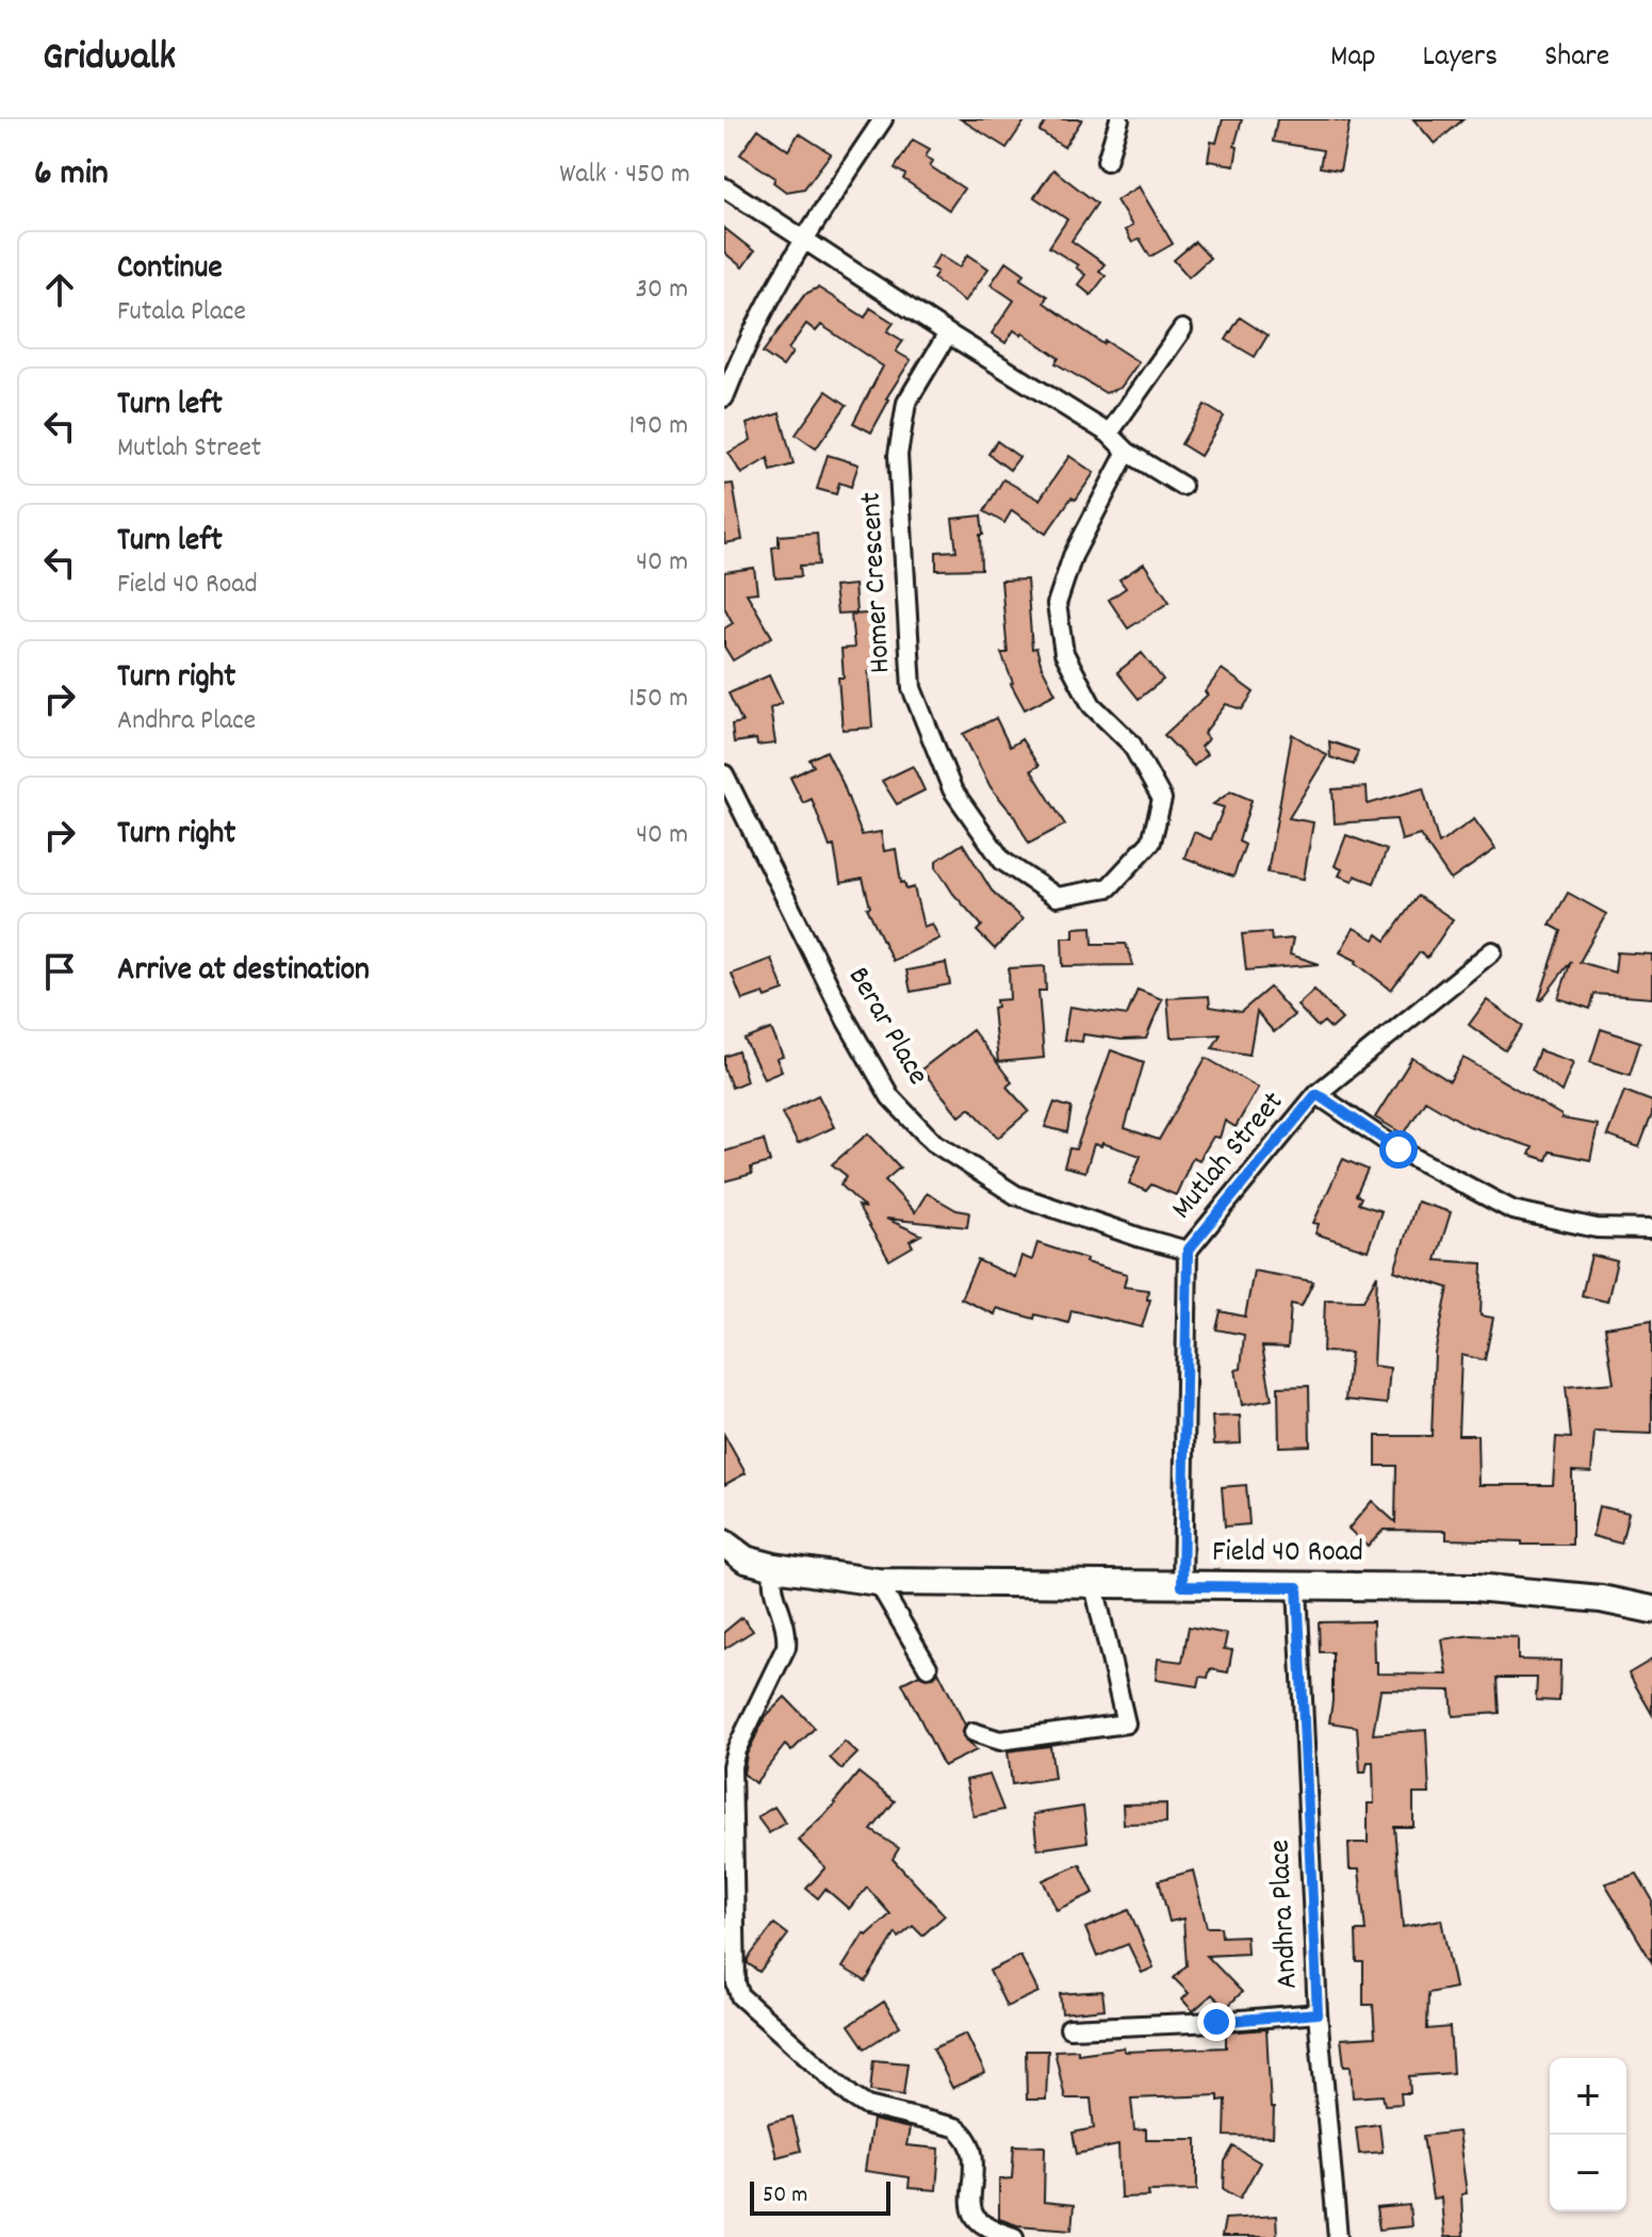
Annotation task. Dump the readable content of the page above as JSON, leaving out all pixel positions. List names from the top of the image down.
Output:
{
  "streets": {
    "street": [
      "Homer Crescent",
      "Berar Place",
      "Mutlah Street",
      "Field 40 Road",
      "Andhra Place"
    ]
  },
  "crossings": [
    ["Berar Place", "Mutlah Street"],
    ["Mutlah Street", "Field 40 Road"],
    ["Field 40 Road", "Andhra Place"]
  ],
  "scale_bar": "50 m",
  "page": {
    "header": "Gridwalk",
    "nav": ["Map", "Layers", "Share"],
    "heading": ["6 min", "Walk · 450 m"],
    "list": [
      ["Continue", "Futala Place", "30 m"],
      ["Turn left", "Mutlah Street", "190 m"],
      ["Turn left", "Field 40 Road", "40 m"],
      ["Turn right", "Andhra Place", "150 m"],
      ["Turn right", "40 m"],
      "Arrive at destination"
    ],
    "map_buttons": ["+", "−"],
    "scale": "50 m"
  }
}
